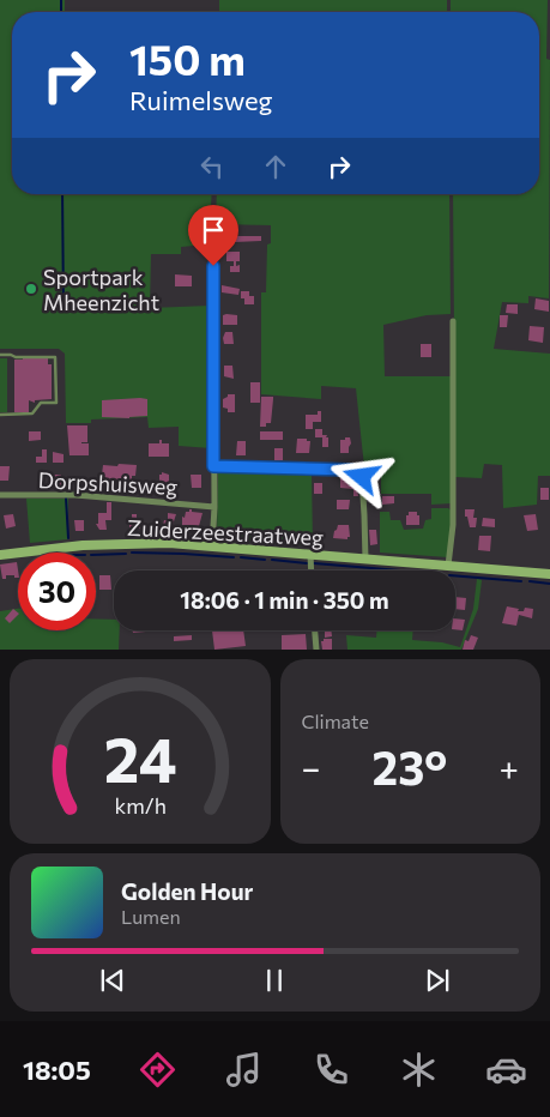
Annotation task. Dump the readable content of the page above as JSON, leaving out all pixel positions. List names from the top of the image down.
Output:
{
  "streets": {
    "main road": ["Zuiderzeestraatweg"],
    "street": ["Dorpshuisweg"]
  },
  "places": ["Sportpark Mheenzicht"],
  "page": {
    "turn": ["150 m", "Ruimelsweg"],
    "limit": "30",
    "trip": "18:06 · 1 min · 350 m",
    "tile": "Climate",
    "heat": ["−", "23°", "+"],
    "song": ["Golden Hour", "Lumen"],
    "tabs": "18:05",
    "gauge": ["24", "km/h"]
  }
}
